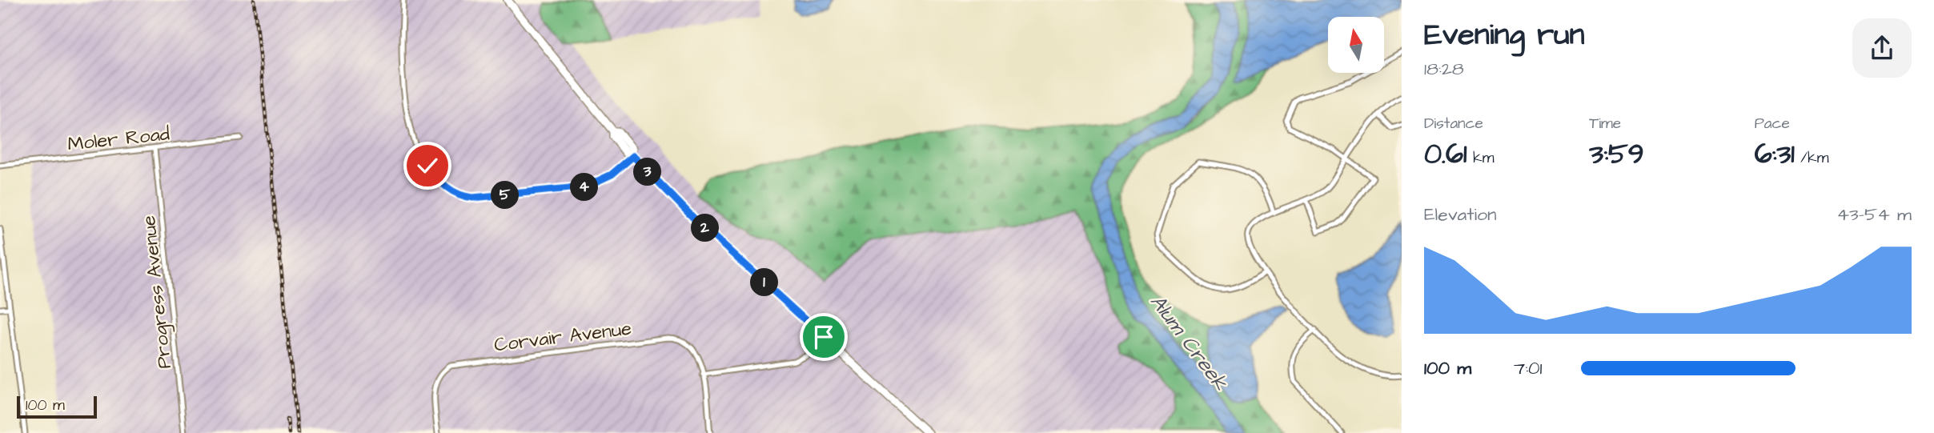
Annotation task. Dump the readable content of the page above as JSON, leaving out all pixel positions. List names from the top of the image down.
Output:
{
  "streets": {
    "street": ["Moler Road", "Progress Avenue", "Corvair Avenue"]
  },
  "crossings": [
    ["Moler Road", "Progress Avenue"]
  ],
  "water": ["Alum Creek"],
  "scale_bar": "100 m",
  "north": "top",
  "page": {
    "heading": ["Evening run", "18:28"],
    "stats": [
      ["Distance", "0.61 km"],
      ["Time", "3:59"],
      ["Pace", "6:31 /km"]
    ],
    "pins": [
      "3",
      "4",
      "5",
      "2",
      "1"
    ],
    "chart": ["Elevation", "43–54 m"],
    "list": [
      {
        "name": "100 m",
        "note": "7:01"
      }
    ],
    "scale": "100 m"
  }
}
